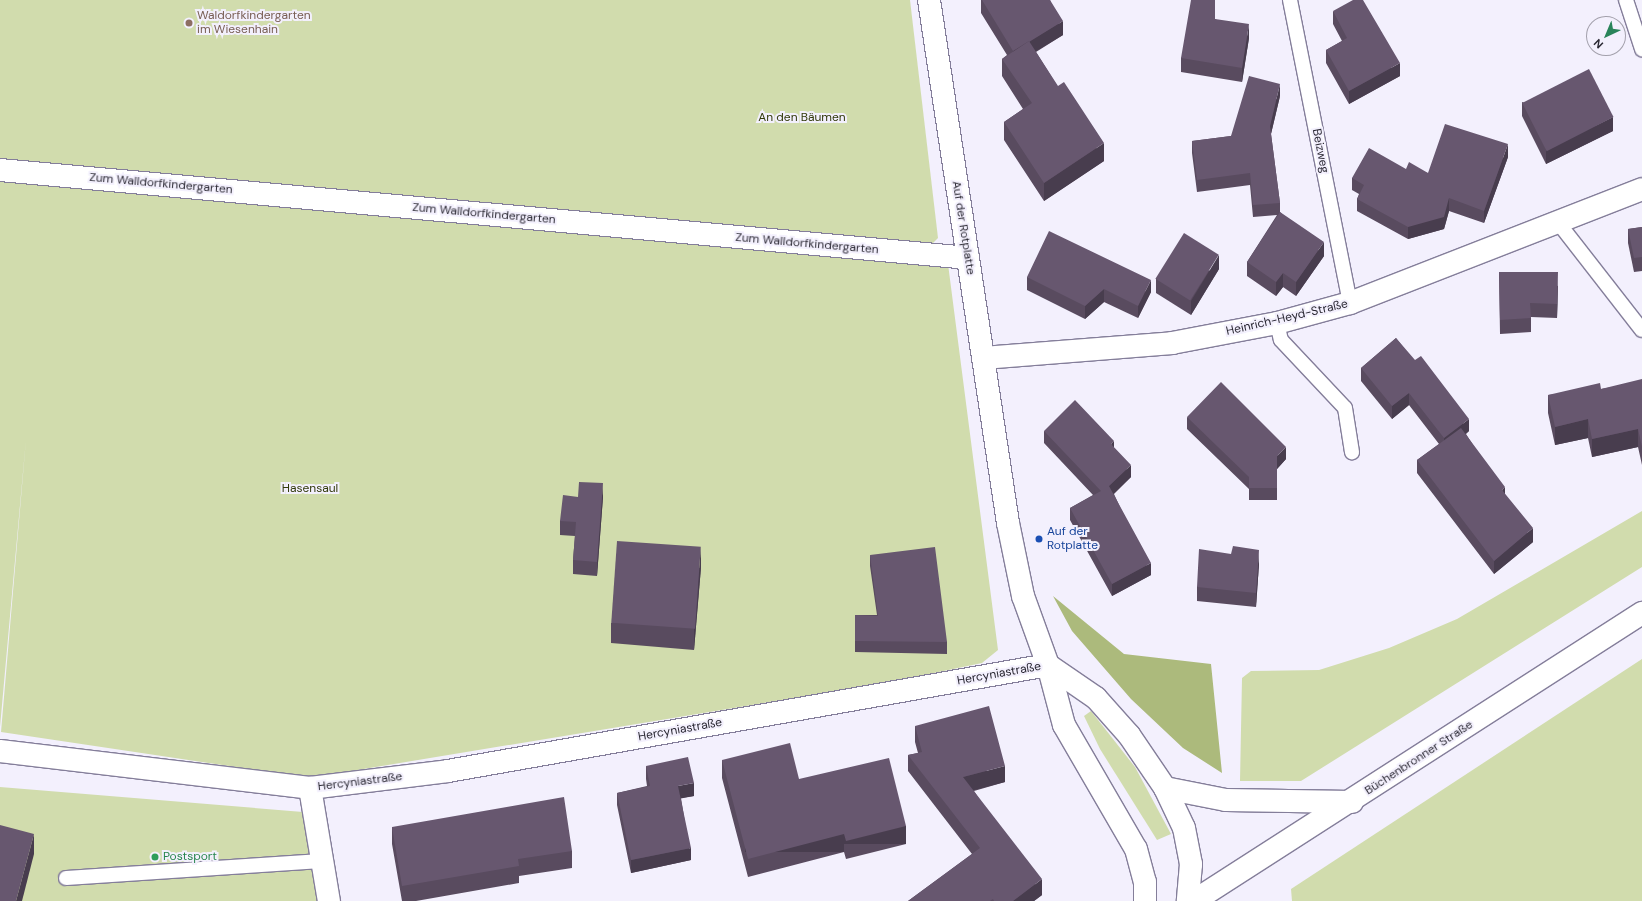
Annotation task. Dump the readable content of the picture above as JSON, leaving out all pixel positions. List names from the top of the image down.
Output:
{
  "streets": {
    "street": [
      "Zum Walldorfkindergarten",
      "Auf der Rotplatte",
      "Heinrich-Heyd-Straße",
      "Hercyniastraße",
      "Büchenbronner Straße"
    ],
    "lane": ["Beizweg"]
  },
  "crossings": [
    ["Beizweg", "Heinrich-Heyd-Straße"],
    ["Zum Walldorfkindergarten", "Auf der Rotplatte"],
    ["Auf der Rotplatte", "Heinrich-Heyd-Straße"],
    ["Auf der Rotplatte", "Hercyniastraße"]
  ],
  "parks": ["An den Bäumen", "Hasensaul"],
  "places": ["Waldorfkindergarten im Wiesenhain", "Auf der Rotplatte", "Postsport"],
  "north": "bottom left"
}
